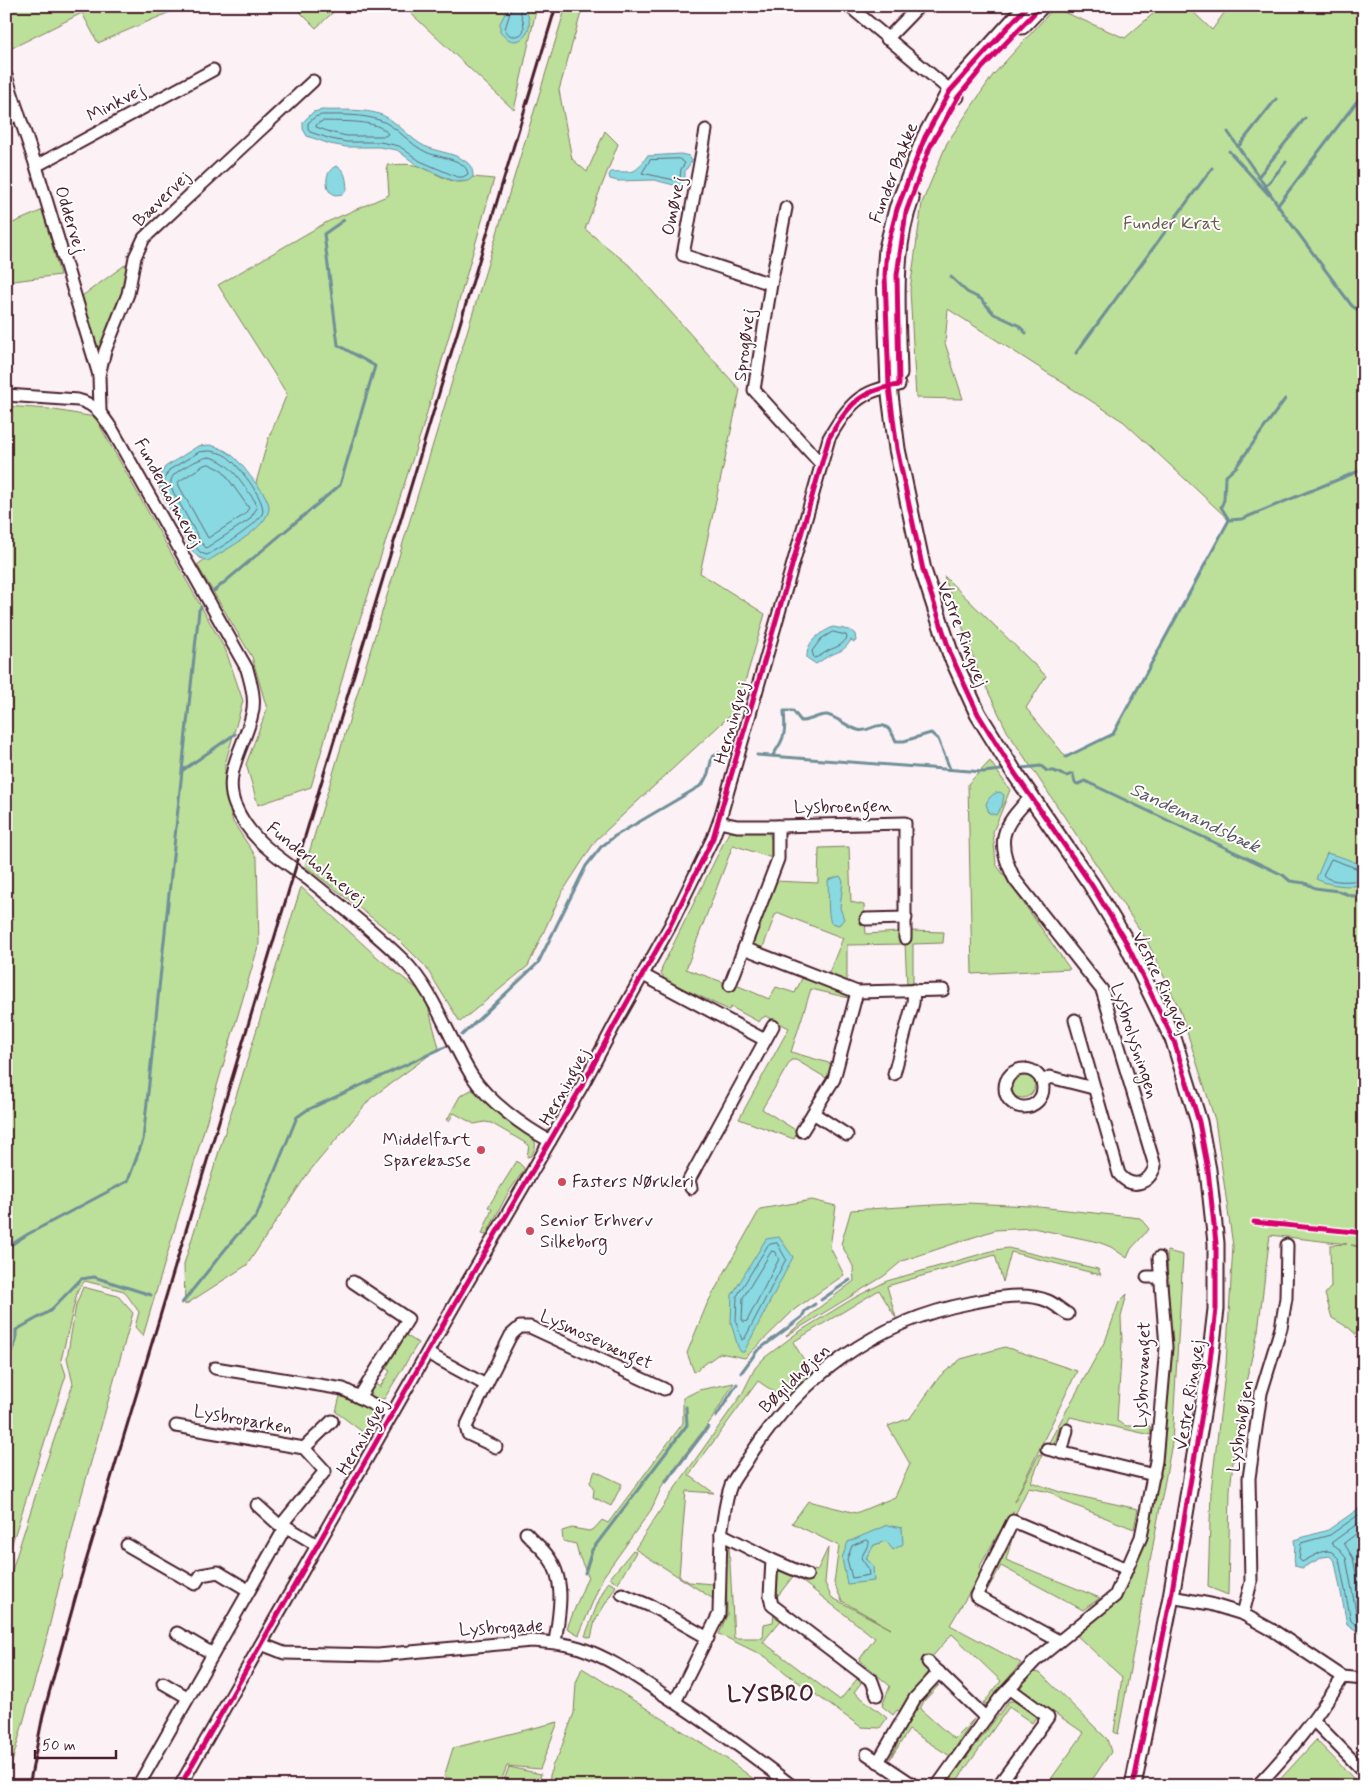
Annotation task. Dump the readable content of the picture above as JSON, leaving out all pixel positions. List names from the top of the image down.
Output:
{
  "streets": {
    "main road": ["Funder Bakke", "Vestre Ringvej"],
    "street": [
      "Minkvej",
      "Bævervej",
      "Omøvej",
      "Oddervej",
      "Sprogøvej",
      "Funderholmevej",
      "Herningvej",
      "Lysbroengen",
      "Lysbrolysningen",
      "Lysmosevænget",
      "Lysbrovænget",
      "Bøgildhøjen",
      "Lysbroparken",
      "Lysbrohøjen",
      "Lysbrogade"
    ]
  },
  "crossings": [
    ["Minkvej", "Oddervej"],
    ["Funder Bakke", "Vestre Ringvej"],
    ["Funder Bakke", "Herningvej"],
    ["Bævervej", "Oddervej"],
    ["Bævervej", "Funderholmevej"],
    ["Omøvej", "Sprogøvej"],
    ["Sprogøvej", "Herningvej"],
    ["Funderholmevej", "Herningvej"],
    ["Vestre Ringvej", "Herningvej"],
    ["Vestre Ringvej", "Lysbrolysningen"],
    ["Herningvej", "Lysbroengen"],
    ["Herningvej", "Lysbrogade"],
    ["Bøgildhøjen", "Lysbrogade"]
  ],
  "districts": ["LYSBRO"],
  "water": ["Sandemandsbæk"],
  "parks": ["Funder Krat"],
  "places": ["Middelfart Sparekasse", "Fasters Nørkleri", "Senior Erhverv Silkeborg"],
  "scale_bar": "50 m"
}
